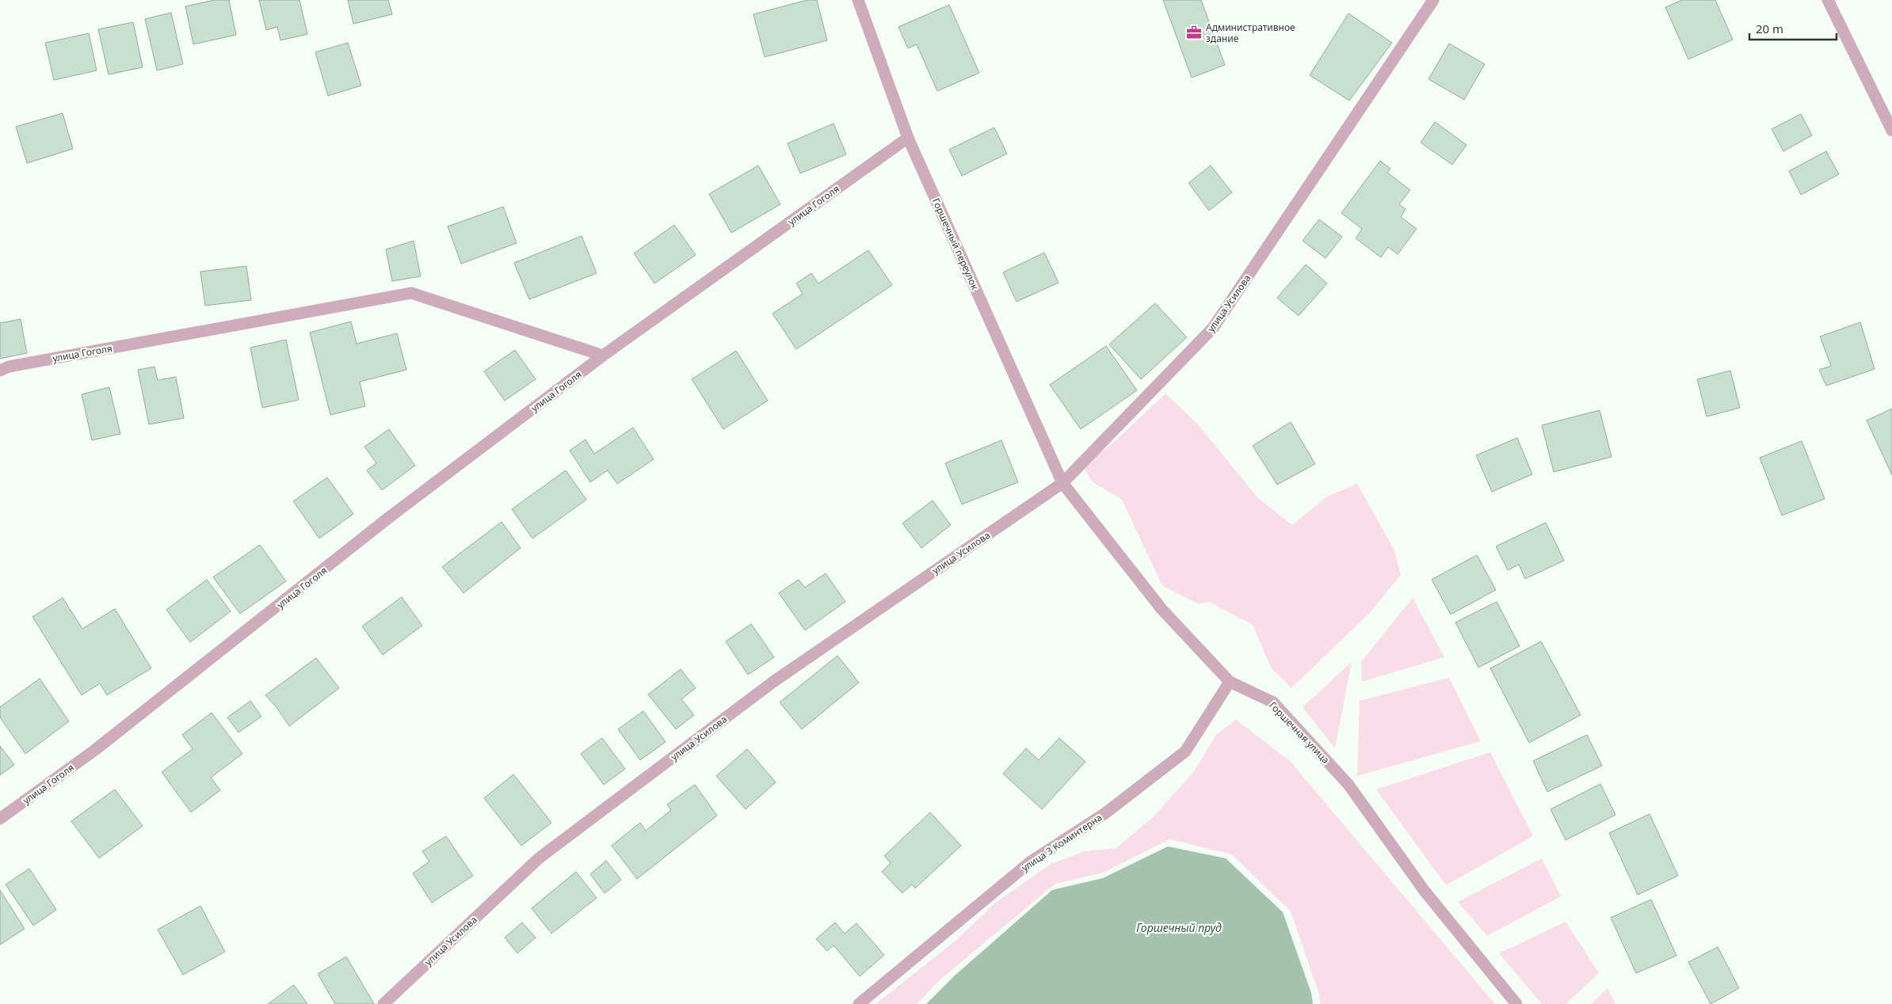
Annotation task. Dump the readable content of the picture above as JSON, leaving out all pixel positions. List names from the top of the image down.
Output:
{
  "streets": {
    "street": [
      "улица Гоголя",
      "Горшечный переулок",
      "улица Усилова",
      "Горшечная улица",
      "улица 3 Коминтерна"
    ]
  },
  "crossings": [
    ["улица Гоголя", "Горшечный переулок"],
    ["Горшечный переулок", "улица Усилова"],
    ["Горшечный переулок", "Горшечная улица"],
    ["улица Усилова", "Горшечная улица"],
    ["Горшечная улица", "улица 3 Коминтерна"]
  ],
  "water": ["Горшечный пруд"],
  "places": {
    "office": ["Административное здание"]
  },
  "scale_bar": "20 m"
}
